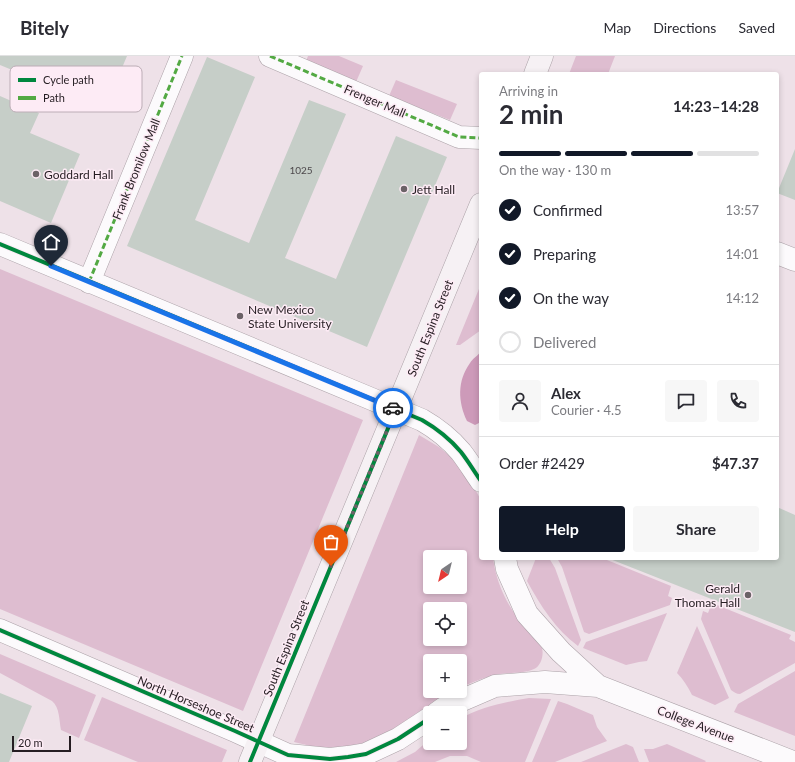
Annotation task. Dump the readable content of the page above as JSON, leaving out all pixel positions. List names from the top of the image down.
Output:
{
  "streets": {
    "street": [
      "Frenger Mall",
      "Frank Bromilow Mall",
      "South Espina Street",
      "North Horseshoe Street",
      "College Avenue"
    ]
  },
  "crossings": [
    ["South Espina Street", "North Horseshoe Street"]
  ],
  "places": [
    "Goddard Hall",
    "Jett Hall",
    "New Mexico State University",
    "Gerald Thomas Hall"
  ],
  "house_numbers": ["1025"],
  "legend": ["Cycle path", "Path"],
  "scale_bar": "20 m",
  "north": "bottom left",
  "page": {
    "header": "Bitely",
    "nav": ["Map", "Directions", "Saved"],
    "heading": ["2 min", "Arriving in", "14:23–14:28"],
    "panel": [
      "Alex",
      "Courier · 4.5",
      "Order #2429",
      "$47.37"
    ],
    "bar": "On the way · 130 m",
    "list": [
      ["Confirmed", "13:57"],
      ["Preparing", "14:01"],
      ["On the way", "14:12"],
      "Delivered"
    ],
    "buttons": ["Help", "Share"],
    "map_buttons": ["+", "−"],
    "scale": "20 m"
  }
}
